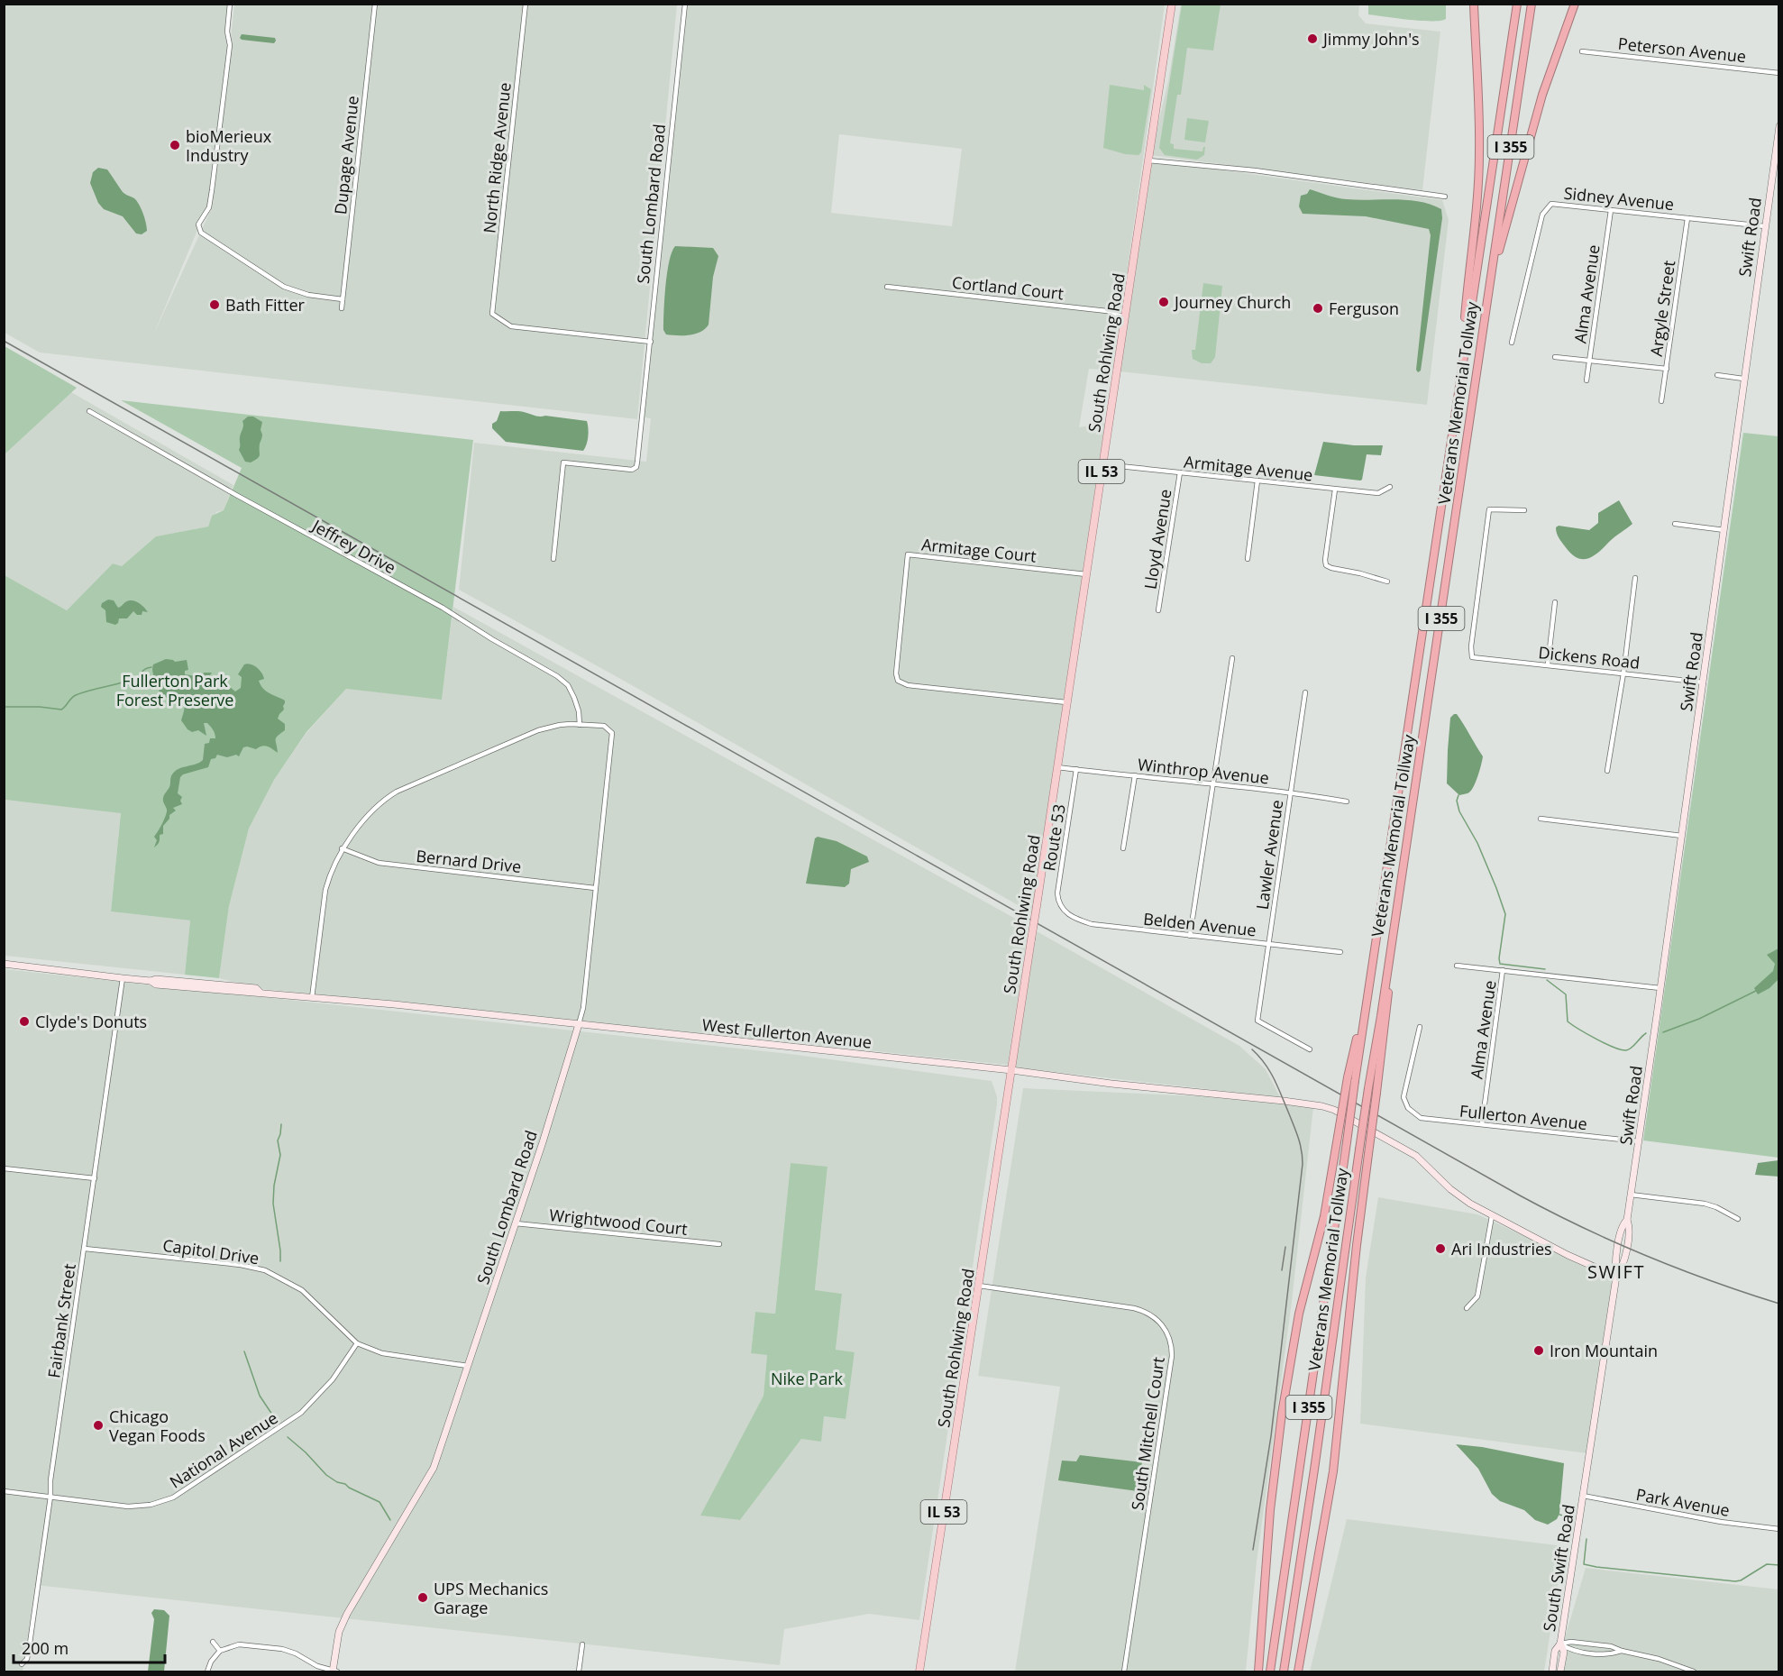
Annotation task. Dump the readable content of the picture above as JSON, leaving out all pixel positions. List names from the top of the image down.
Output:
{
  "streets": {
    "highway": ["I 355", "Veterans Memorial Tollway"],
    "main road": ["South Rohlwing Road", "IL 53"],
    "street": [
      "Peterson Avenue",
      "Dupage Avenue",
      "North Ridge Avenue",
      "Sidney Avenue",
      "South Lombard Road",
      "Swift Road",
      "Cortland Court",
      "Alma Avenue",
      "Argyle Street",
      "Armitage Avenue",
      "Lloyd Avenue",
      "Jeffrey Drive",
      "Armitage Court",
      "Dickens Road",
      "Winthrop Avenue",
      "Route 53",
      "Lawler Avenue",
      "Bernard Drive",
      "Belden Avenue",
      "West Fullerton Avenue",
      "Fullerton Avenue",
      "Wrightwood Court",
      "Capitol Drive",
      "Fairbank Street",
      "South Mitchell Court",
      "National Avenue",
      "Park Avenue",
      "South Swift Road"
    ]
  },
  "crossings": [
    ["North Ridge Avenue", "South Lombard Road"],
    ["Sidney Avenue", "Swift Road"],
    ["Sidney Avenue", "Alma Avenue"],
    ["Sidney Avenue", "Argyle Street"],
    ["South Lombard Road", "Jeffrey Drive"],
    ["South Lombard Road", "Bernard Drive"],
    ["South Lombard Road", "West Fullerton Avenue"],
    ["South Lombard Road", "Wrightwood Court"],
    ["South Lombard Road", "Capitol Drive"],
    ["Swift Road", "Dickens Road"],
    ["Swift Road", "West Fullerton Avenue"],
    ["Swift Road", "Fullerton Avenue"],
    ["Swift Road", "Park Avenue"],
    ["Swift Road", "South Swift Road"],
    ["Cortland Court", "South Rohlwing Road"],
    ["Alma Avenue", "Fullerton Avenue"],
    ["South Rohlwing Road", "Armitage Avenue"],
    ["South Rohlwing Road", "IL 53"],
    ["South Rohlwing Road", "Armitage Court"],
    ["South Rohlwing Road", "Winthrop Avenue"],
    ["South Rohlwing Road", "West Fullerton Avenue"],
    ["South Rohlwing Road", "South Mitchell Court"],
    ["Armitage Avenue", "Lloyd Avenue"],
    ["Winthrop Avenue", "Route 53"],
    ["Winthrop Avenue", "Lawler Avenue"],
    ["Route 53", "Belden Avenue"],
    ["Lawler Avenue", "Belden Avenue"],
    ["West Fullerton Avenue", "Fairbank Street"],
    ["Capitol Drive", "Fairbank Street"],
    ["Capitol Drive", "National Avenue"],
    ["Fairbank Street", "National Avenue"],
    ["Park Avenue", "South Swift Road"]
  ],
  "districts": ["SWIFT"],
  "parks": ["Fullerton Park Forest Preserve", "Nike Park"],
  "places": [
    "Jimmy John's",
    "bioMerieux Industry",
    "Journey Church",
    "Bath Fitter",
    "Ferguson",
    "Clyde's Donuts",
    "Ari Industries",
    "Iron Mountain",
    "Chicago Vegan Foods",
    "UPS Mechanics Garage"
  ],
  "scale_bar": "200 m"
}
